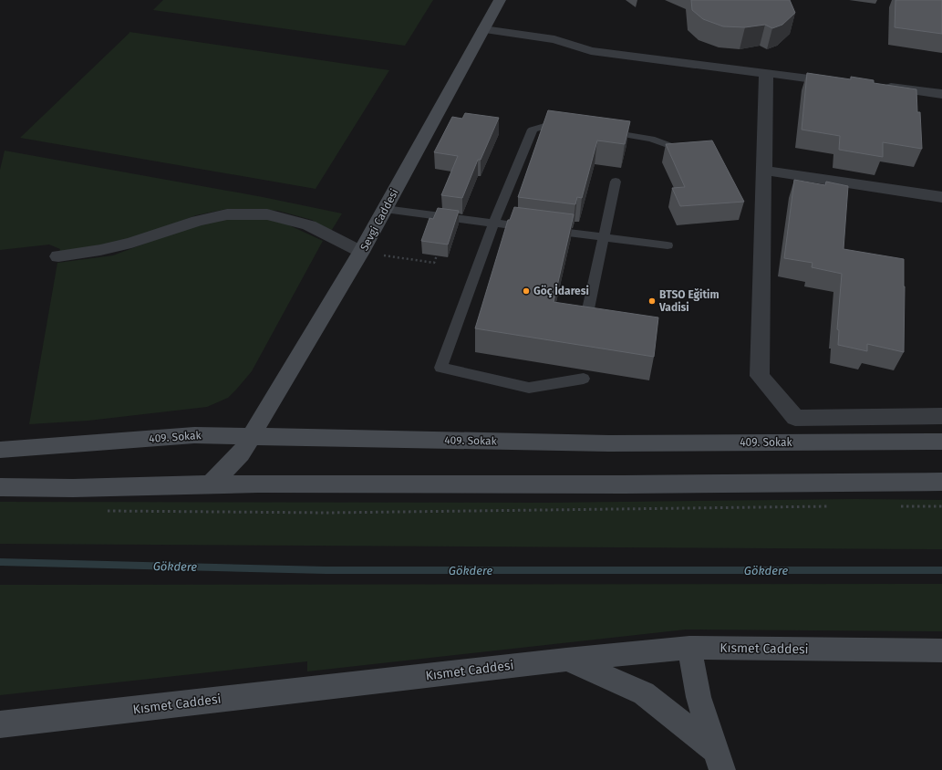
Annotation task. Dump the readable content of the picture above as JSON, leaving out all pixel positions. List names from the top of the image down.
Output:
{
  "streets": {
    "main road": ["Sevgi Caddesi", "409. Sokak", "Kısmet Caddesi"]
  },
  "crossings": [
    ["Sevgi Caddesi", "409. Sokak"]
  ],
  "water": ["Gökdere"],
  "places": ["Göç İdaresi", "BTSO Eğitim Vadisi"]
}
